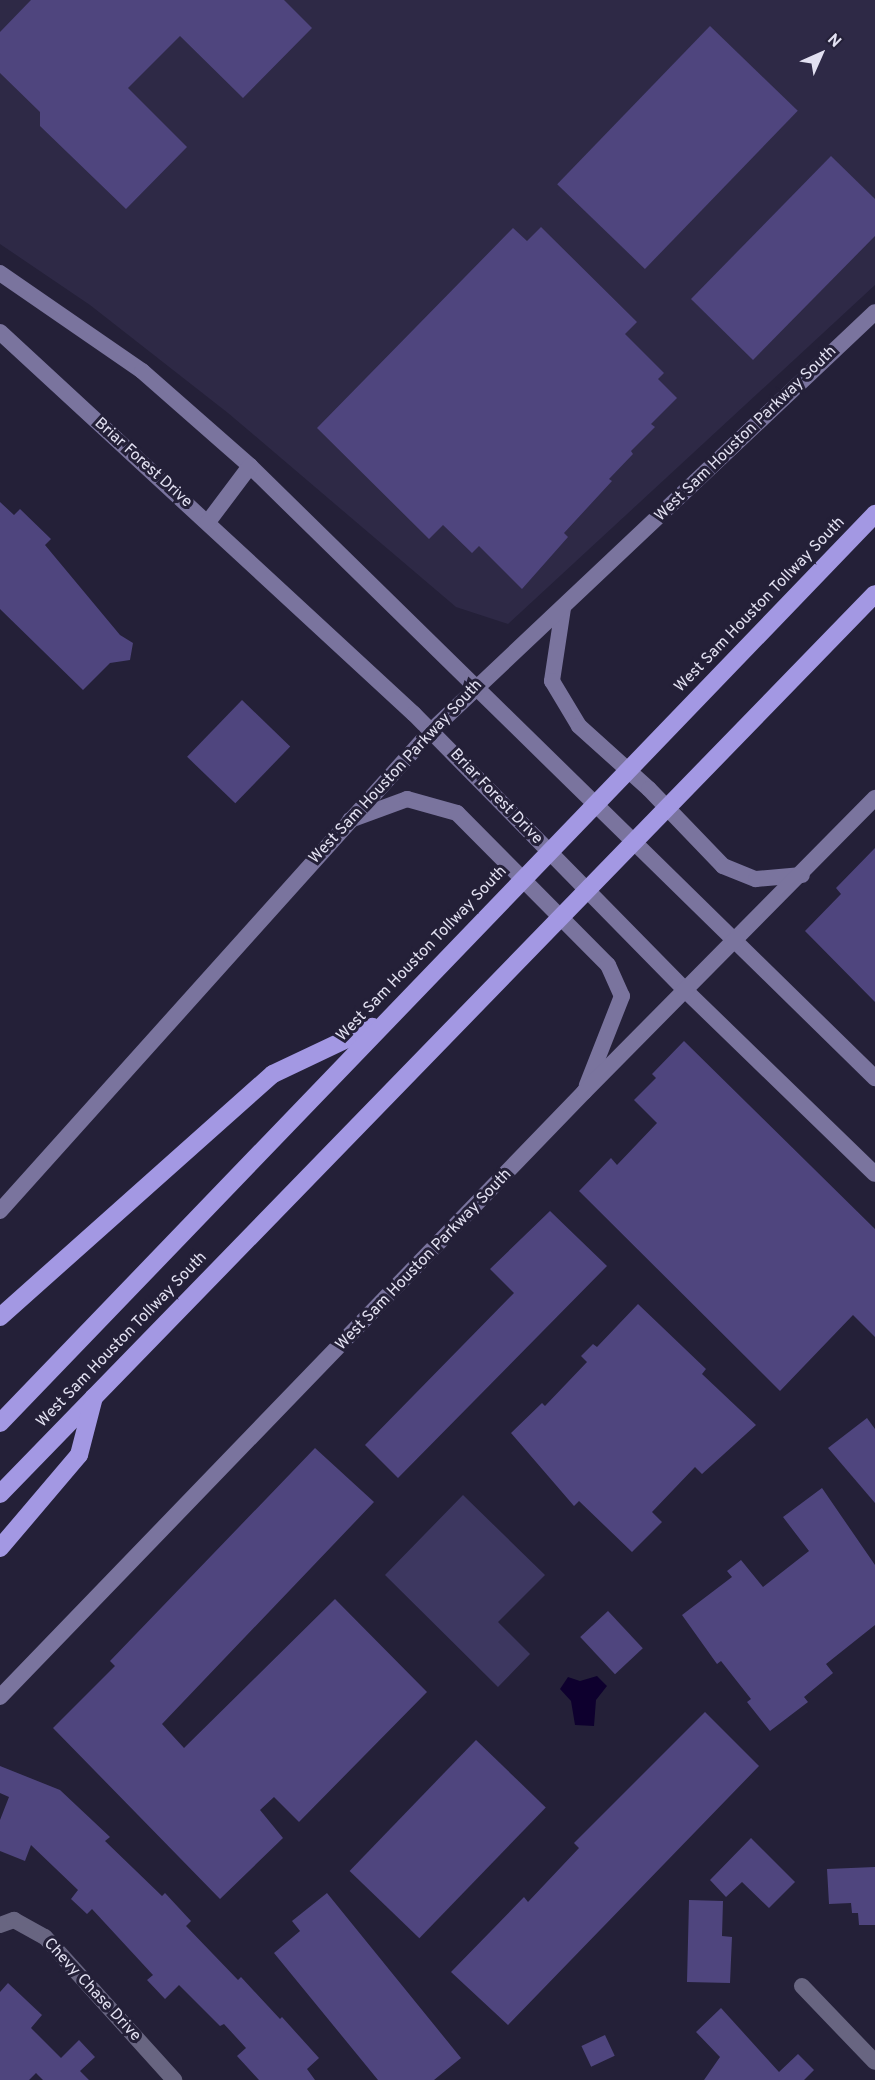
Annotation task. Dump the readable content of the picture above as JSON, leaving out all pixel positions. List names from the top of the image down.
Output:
{
  "streets": {
    "highway": ["West Sam Houston Tollway South"],
    "main road": ["West Sam Houston Parkway South", "Briar Forest Drive"],
    "street": ["Chevy Chase Drive"]
  },
  "crossings": [
    ["West Sam Houston Parkway South", "Briar Forest Drive"]
  ],
  "north": "top right"
}
